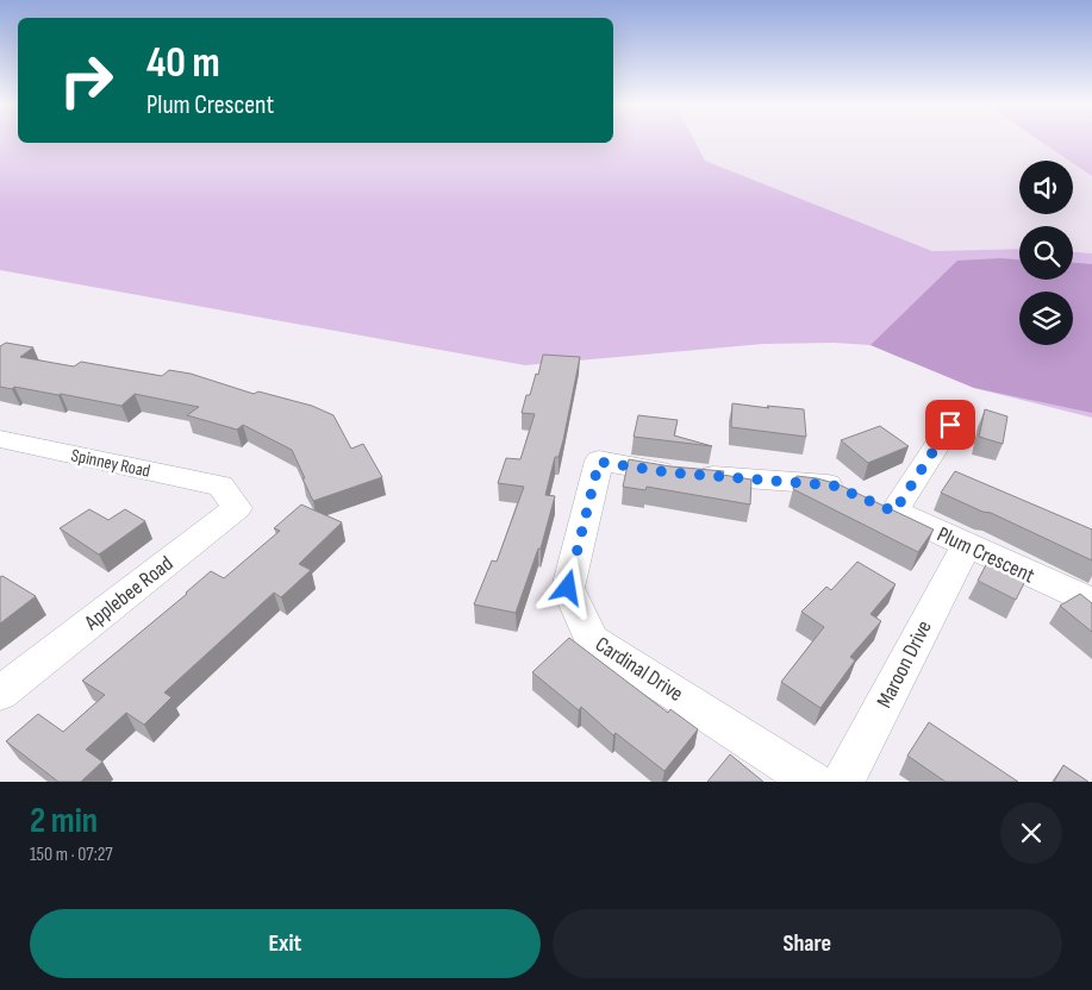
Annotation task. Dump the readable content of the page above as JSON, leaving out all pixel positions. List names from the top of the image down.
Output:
{
  "streets": {
    "street": [
      "Spinney Road",
      "Plum Crescent",
      "Applebee Road",
      "Maroon Drive",
      "Cardinal Drive"
    ]
  },
  "crossings": [
    ["Spinney Road", "Applebee Road"],
    ["Plum Crescent", "Maroon Drive"],
    ["Plum Crescent", "Cardinal Drive"]
  ],
  "page": {
    "turn": ["40 m", "Plum Crescent"],
    "heading": ["2 min", "150 m · 07:27"],
    "buttons": ["Exit", "Share"]
  }
}
